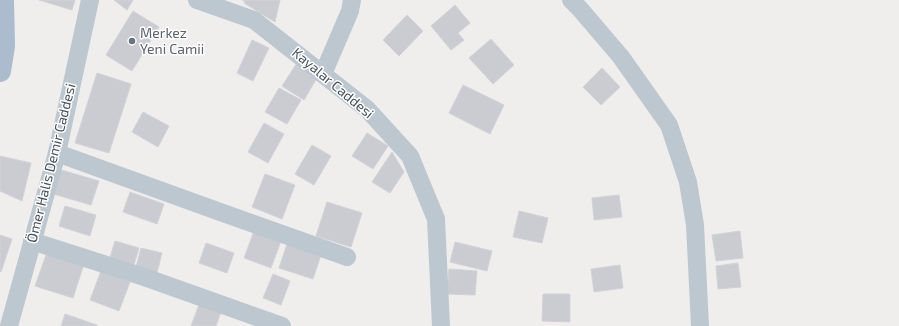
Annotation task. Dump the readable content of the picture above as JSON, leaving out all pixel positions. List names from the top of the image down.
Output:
{
  "streets": {
    "street": ["Kayalar Caddesi", "Ömer Halis Demir Caddesi"]
  },
  "places": ["Merkez Yeni Camii"]
}
